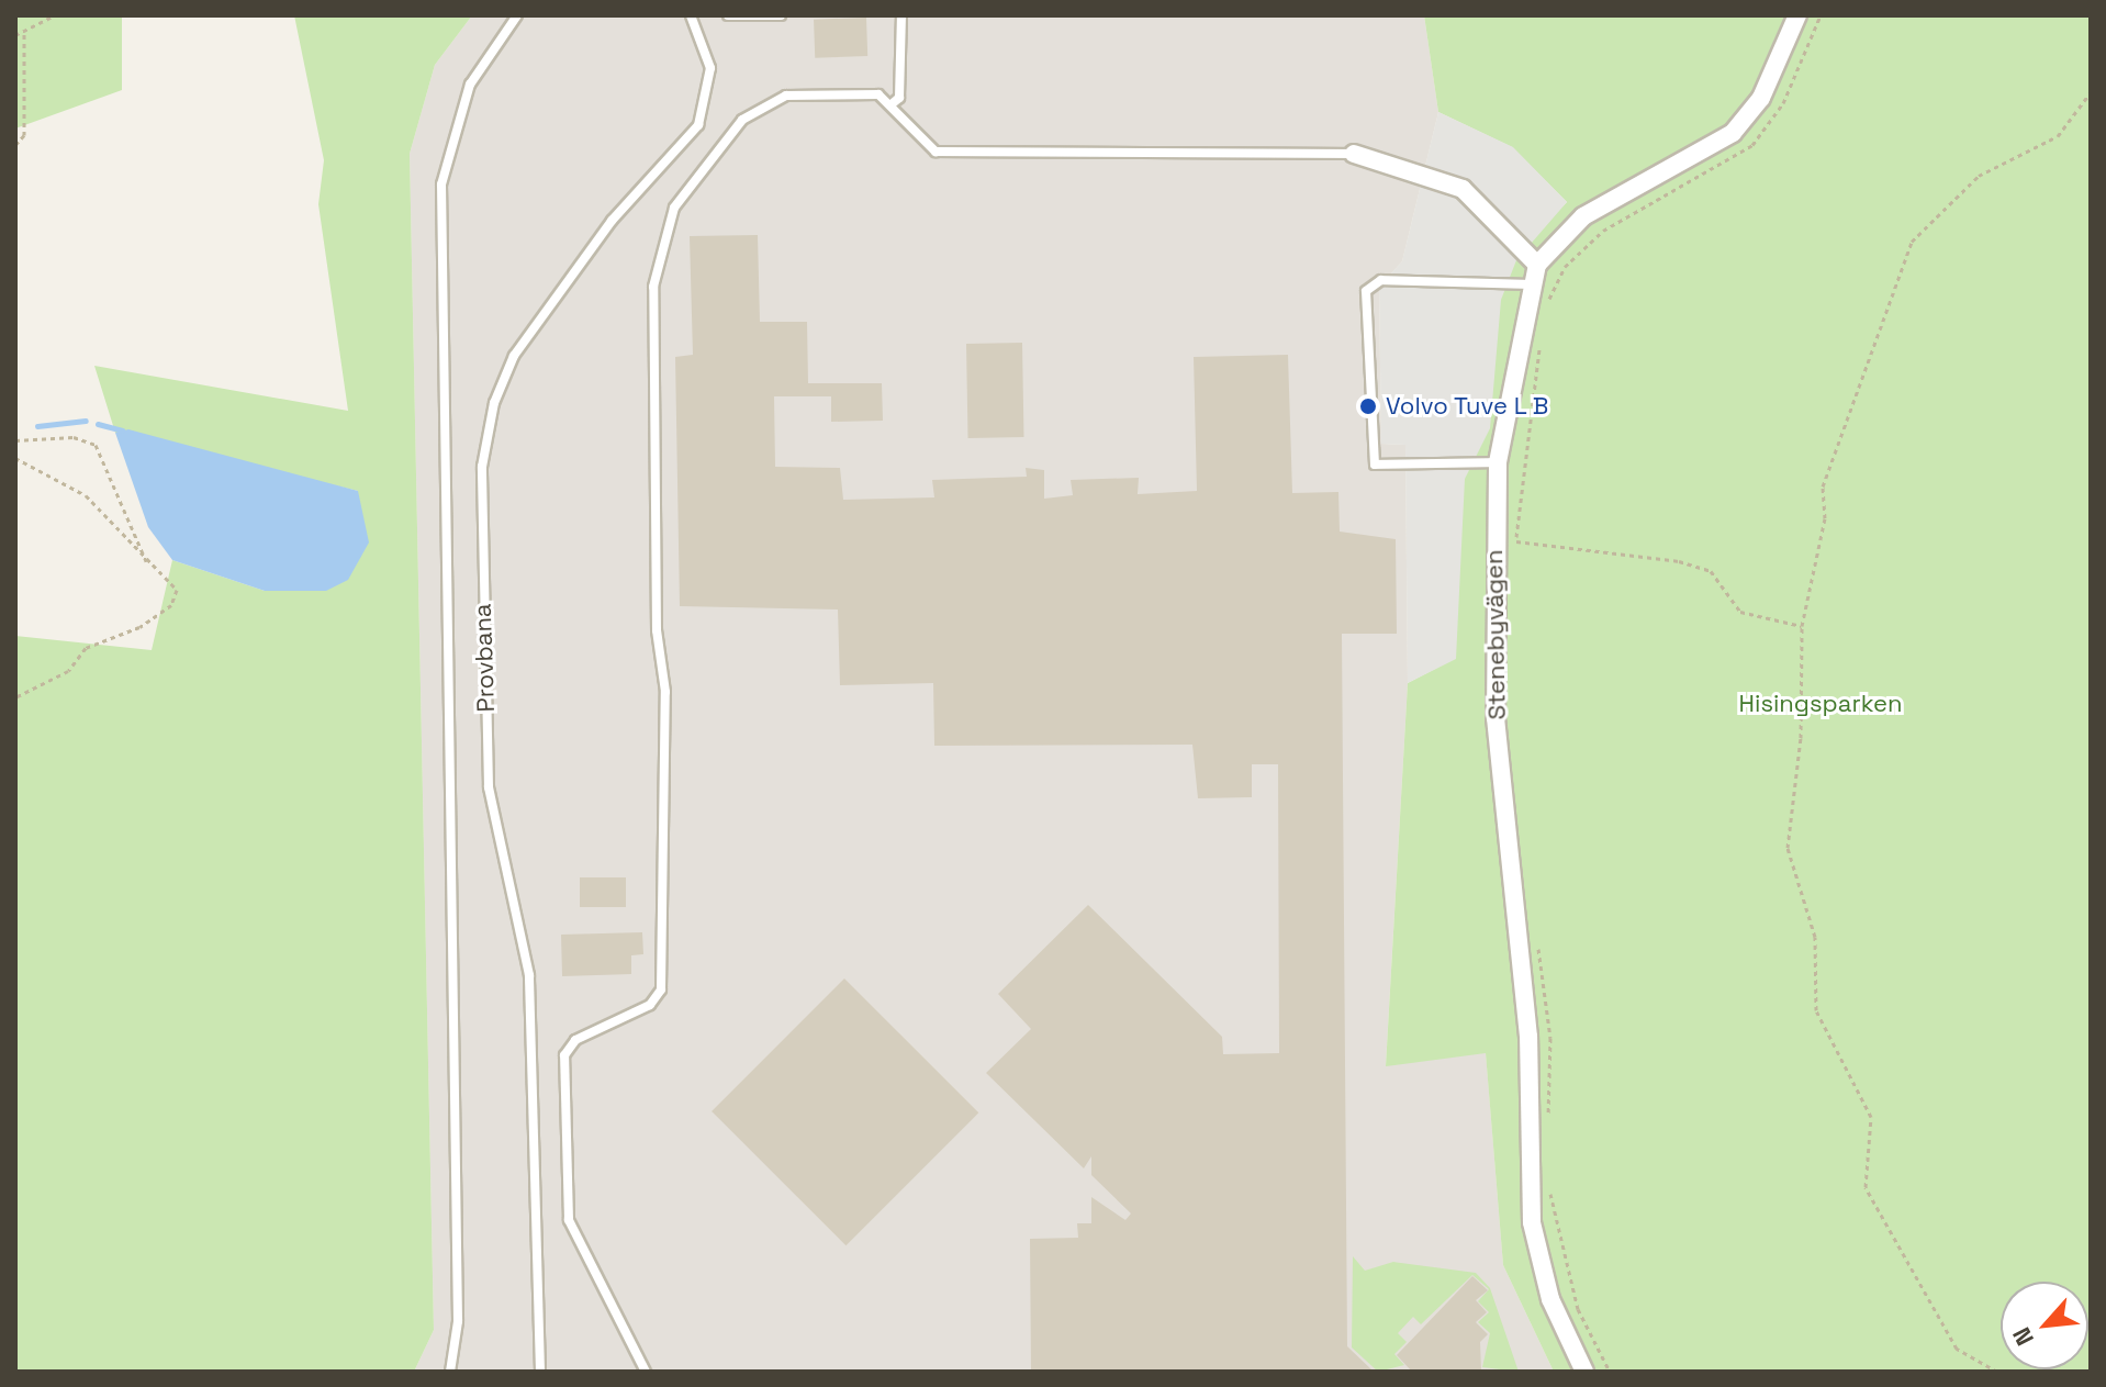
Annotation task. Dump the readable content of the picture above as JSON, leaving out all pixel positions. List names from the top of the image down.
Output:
{
  "streets": {
    "street": ["Stenebyvägen"],
    "lane": ["Provbana"]
  },
  "parks": ["Hisingsparken"],
  "places": ["Volvo Tuve L B"],
  "north": "bottom left"
}
